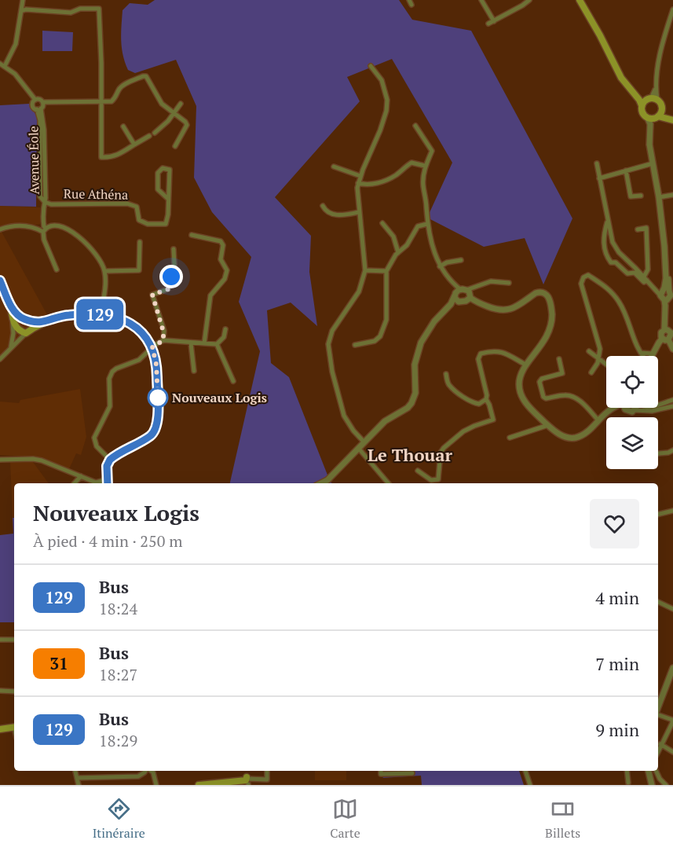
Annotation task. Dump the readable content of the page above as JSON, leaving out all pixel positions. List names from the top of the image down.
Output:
{
  "streets": {
    "street": ["Avenue Éole", "Rue Athéna"]
  },
  "crossings": [
    ["Avenue Éole", "Rue Athéna"]
  ],
  "districts": ["Le Thouar"],
  "places": ["Nouveaux Logis"],
  "lines": ["bus line 129"],
  "page": {
    "on_map": "129",
    "heading": ["Nouveaux Logis", "À pied · 4 min · 250 m"],
    "list": [
      {
        "mark": "129",
        "name": "Bus",
        "note": "18:24",
        "value": "4 min"
      },
      {
        "mark": "31",
        "name": "Bus",
        "note": "18:27",
        "value": "7 min"
      },
      {
        "mark": "129",
        "name": "Bus",
        "note": "18:29",
        "value": "9 min"
      }
    ],
    "tabs": ["Itinéraire", "Carte", "Billets"]
  }
}
